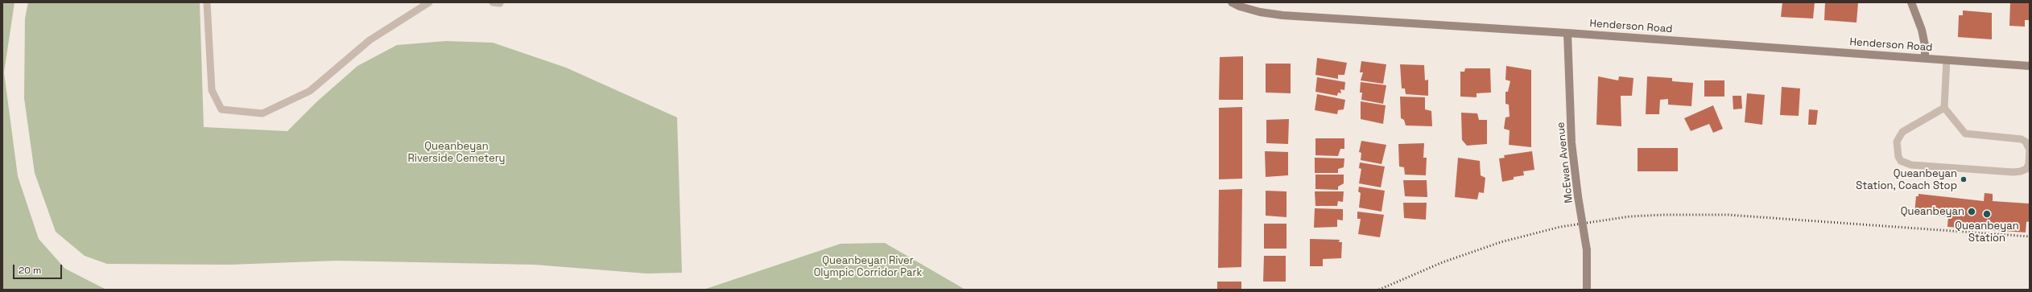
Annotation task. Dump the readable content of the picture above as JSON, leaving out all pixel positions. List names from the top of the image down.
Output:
{
  "streets": {
    "street": ["Henderson Road", "McEwan Avenue"]
  },
  "crossings": [
    ["Henderson Road", "McEwan Avenue"]
  ],
  "parks": ["Queanbeyan Riverside Cemetery", "Queanbeyan River Olympic Corridor Park"],
  "places": ["Queanbeyan Station, Coach Stop", "Queanbeyan", "Queanbeyan Station"],
  "scale_bar": "20 m"
}
